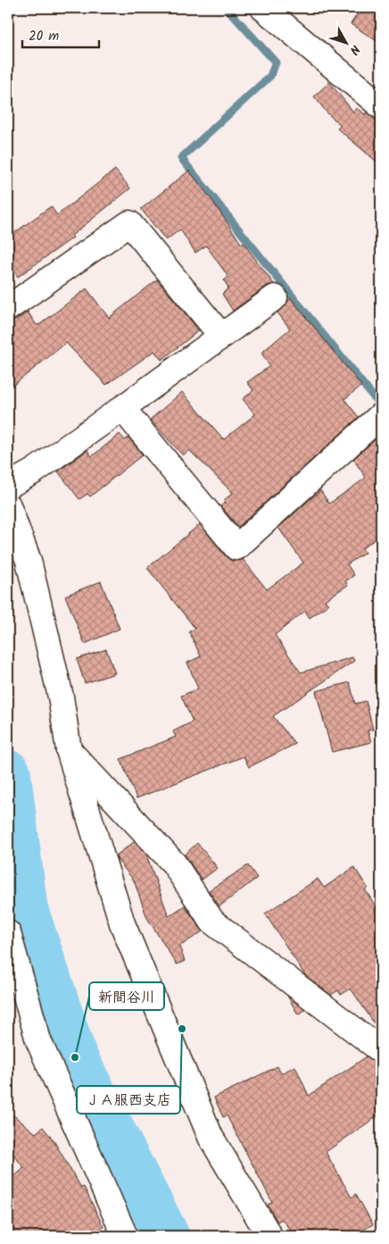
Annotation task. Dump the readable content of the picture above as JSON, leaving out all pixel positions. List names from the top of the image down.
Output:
{
  "places": ["ＪＡ服西支店", "新間谷川"],
  "scale_bar": "20 m",
  "north": "bottom right"
}
